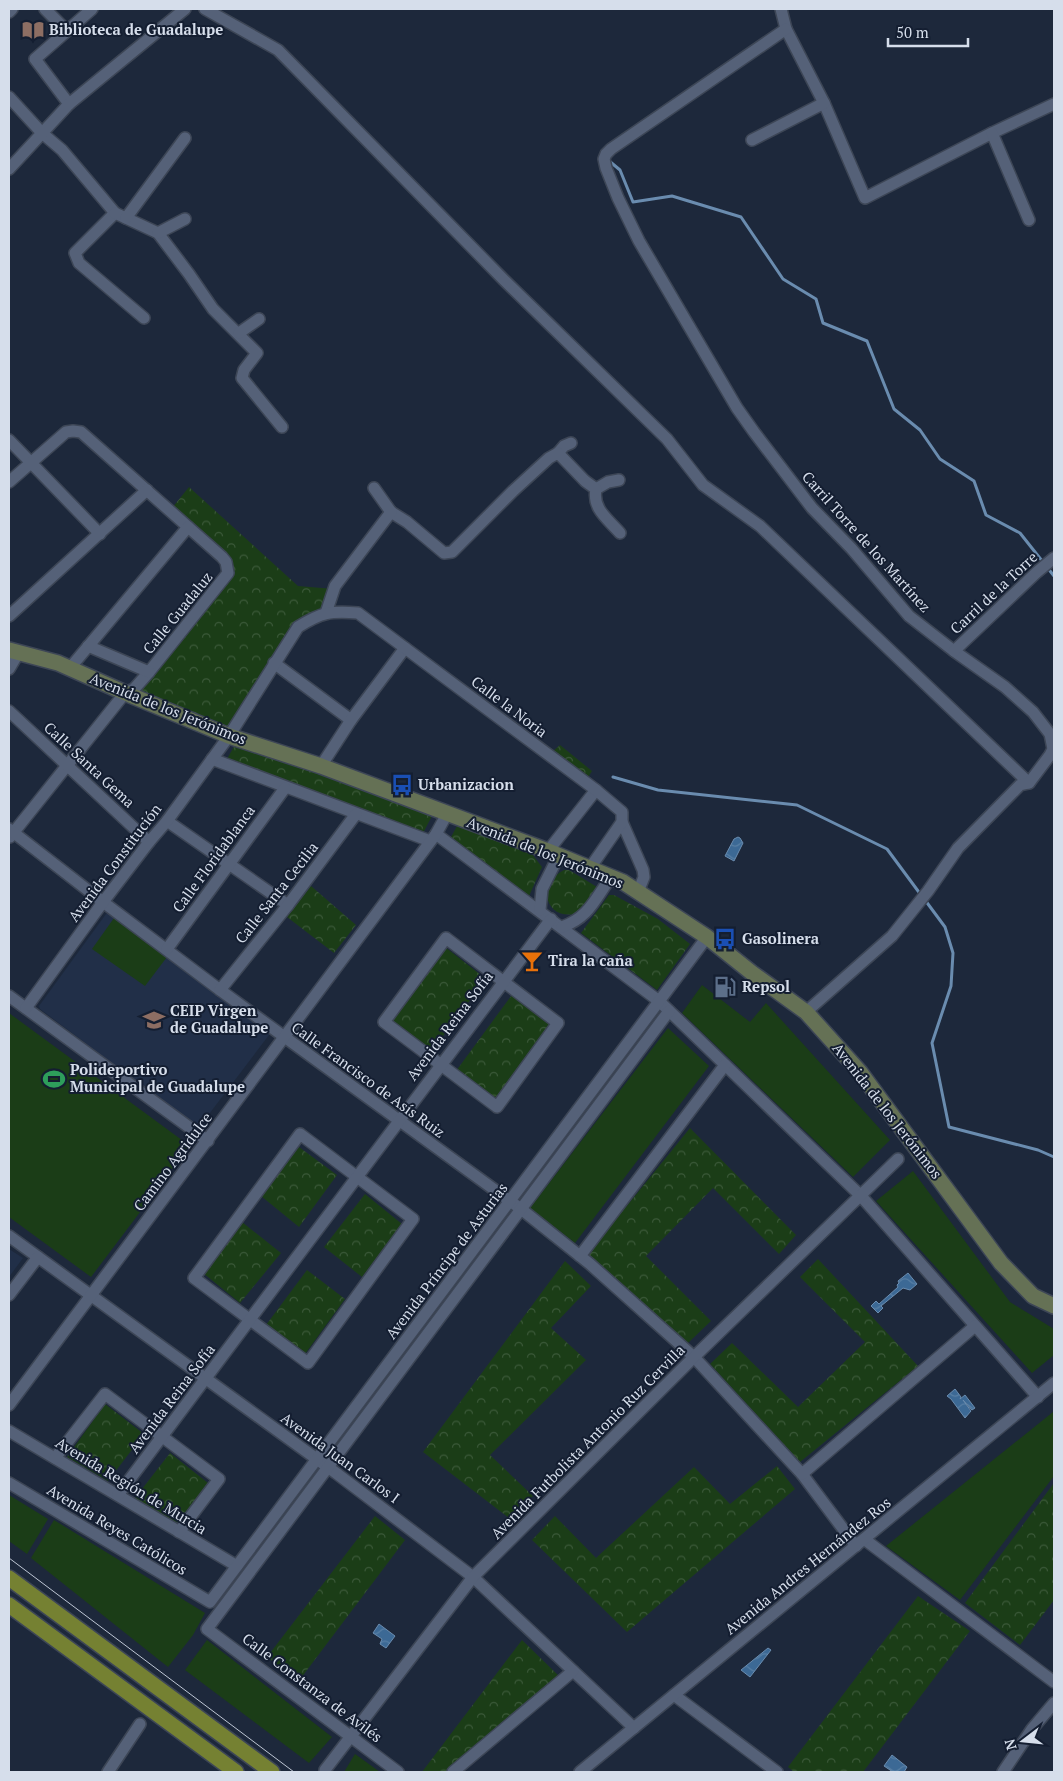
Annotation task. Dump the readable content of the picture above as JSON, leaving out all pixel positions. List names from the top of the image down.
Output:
{
  "streets": {
    "main road": ["Avenida de los Jerónimos"],
    "street": [
      "Carril Torre de los Martínez",
      "Carril de la Torre",
      "Calle Guadaluz",
      "Calle la Noria",
      "Calle Santa Gema",
      "Calle Floridablanca",
      "Avenida Constitución",
      "Calle Santa Cecilia",
      "Avenida Reina Sofía",
      "Calle Francisco de Asís Ruiz",
      "Camino Agridulce",
      "Avenida Príncipe de Asturias",
      "Avenida Futbolista Antonio Ruz Cervilla",
      "Avenida Juan Carlos I",
      "Avenida Región de Murcia",
      "Avenida Reyes Católicos",
      "Avenida Andres Hernández Ros",
      "Calle Constanza de Avilés"
    ]
  },
  "crossings": [
    ["Carril Torre de los Martínez", "Carril de la Torre"],
    ["Carril Torre de los Martínez", "Avenida de los Jerónimos"],
    ["Calle Guadaluz", "Avenida de los Jerónimos"],
    ["Calle Guadaluz", "Calle Santa Gema"],
    ["Calle Guadaluz", "Calle Francisco de Asís Ruiz"],
    ["Calle la Noria", "Avenida de los Jerónimos"],
    ["Calle la Noria", "Avenida Constitución"],
    ["Avenida de los Jerónimos", "Calle Floridablanca"],
    ["Avenida de los Jerónimos", "Avenida Constitución"],
    ["Avenida de los Jerónimos", "Calle Santa Cecilia"],
    ["Avenida de los Jerónimos", "Avenida Reina Sofía"],
    ["Avenida de los Jerónimos", "Camino Agridulce"],
    ["Avenida de los Jerónimos", "Avenida Príncipe de Asturias"],
    ["Avenida de los Jerónimos", "Avenida Futbolista Antonio Ruz Cervilla"],
    ["Avenida de los Jerónimos", "Avenida Andres Hernández Ros"],
    ["Calle Santa Gema", "Avenida Constitución"],
    ["Calle Floridablanca", "Calle Francisco de Asís Ruiz"],
    ["Avenida Constitución", "Calle Francisco de Asís Ruiz"],
    ["Calle Santa Cecilia", "Calle Francisco de Asís Ruiz"],
    ["Avenida Reina Sofía", "Calle Francisco de Asís Ruiz"],
    ["Avenida Reina Sofía", "Avenida Juan Carlos I"],
    ["Avenida Reina Sofía", "Avenida Región de Murcia"],
    ["Calle Francisco de Asís Ruiz", "Camino Agridulce"],
    ["Calle Francisco de Asís Ruiz", "Avenida Príncipe de Asturias"],
    ["Calle Francisco de Asís Ruiz", "Avenida Futbolista Antonio Ruz Cervilla"],
    ["Calle Francisco de Asís Ruiz", "Avenida Andres Hernández Ros"],
    ["Camino Agridulce", "Avenida Juan Carlos I"],
    ["Avenida Príncipe de Asturias", "Avenida Juan Carlos I"],
    ["Avenida Príncipe de Asturias", "Avenida Región de Murcia"],
    ["Avenida Príncipe de Asturias", "Avenida Reyes Católicos"],
    ["Avenida Príncipe de Asturias", "Calle Constanza de Avilés"],
    ["Avenida Futbolista Antonio Ruz Cervilla", "Avenida Juan Carlos I"],
    ["Avenida Futbolista Antonio Ruz Cervilla", "Calle Constanza de Avilés"],
    ["Avenida Juan Carlos I", "Avenida Andres Hernández Ros"]
  ],
  "places": {
    "library": ["Biblioteca de Guadalupe"],
    "bus stop": ["Urbanizacion", "Gasolinera"],
    "bar": ["Tira la caña"],
    "fuel station": ["Repsol"],
    "school or university": ["CEIP Virgen de Guadalupe"],
    "sports": ["Polideportivo Municipal de Guadalupe"]
  },
  "scale_bar": "50 m",
  "north": "left"
}
